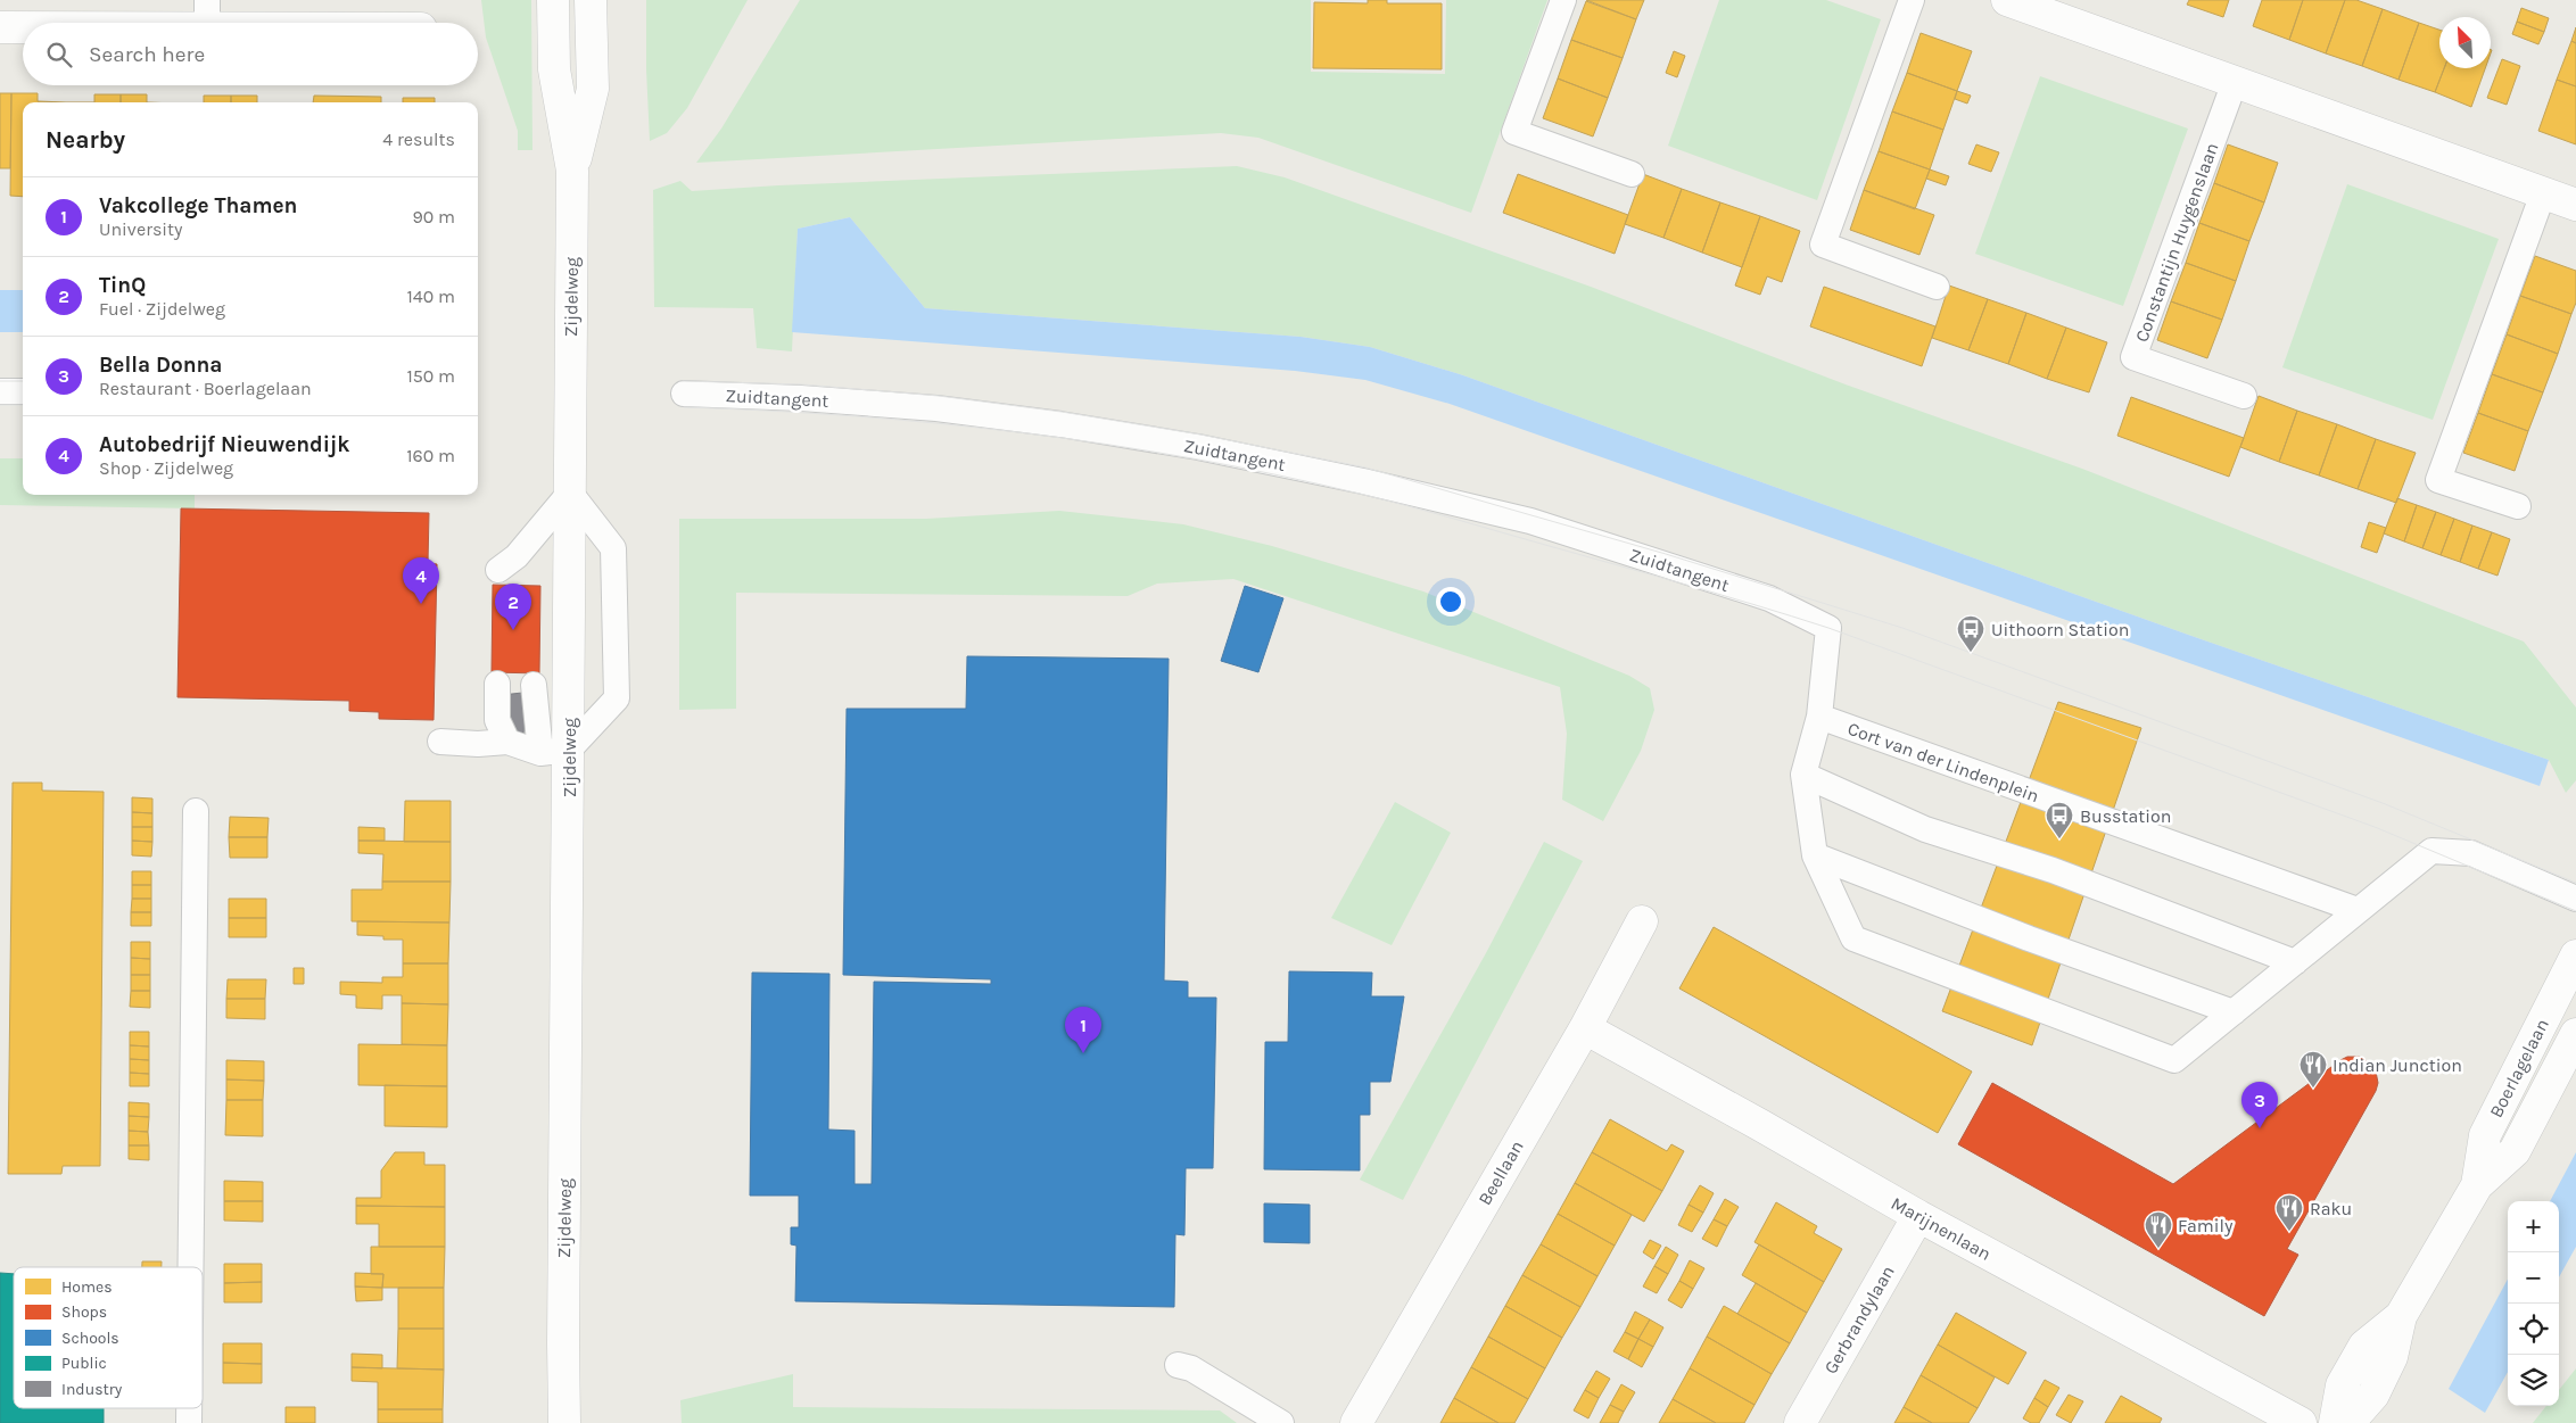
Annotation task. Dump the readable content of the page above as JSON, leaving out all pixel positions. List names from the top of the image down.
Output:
{
  "streets": {
    "street": [
      "Zijdelweg",
      "Boerlagelaan",
      "Beellaan",
      "Marijnenlaan",
      "Gerbrandylaan"
    ],
    "lane": ["Constantijn Huygenslaan", "Zuidtangent", "Cort van der Lindenplein"]
  },
  "crossings": [
    ["Zuidtangent", "Cort van der Lindenplein"],
    ["Beellaan", "Marijnenlaan"],
    ["Marijnenlaan", "Gerbrandylaan"]
  ],
  "places": {
    "bus stop": ["Uithoorn Station", "Busstation"],
    "restaurant": ["Indian Junction", "Raku", "Family"]
  },
  "legend": [
    "Homes",
    "Shops",
    "Schools",
    "Public",
    "Industry"
  ],
  "north": "top left",
  "page": {
    "search": "Search here",
    "heading": ["Nearby", "4 results"],
    "list": [
      {
        "mark": "1",
        "name": "Vakcollege Thamen",
        "note": "University",
        "value": "90 m"
      },
      {
        "mark": "2",
        "name": "TinQ",
        "note": "Fuel · Zijdelweg",
        "value": "140 m"
      },
      {
        "mark": "3",
        "name": "Bella Donna",
        "note": "Restaurant · Boerlagelaan",
        "value": "150 m"
      },
      {
        "mark": "4",
        "name": "Autobedrijf Nieuwendijk",
        "note": "Shop · Zijdelweg",
        "value": "160 m"
      }
    ],
    "pins": [
      "4",
      "2",
      "1",
      "3"
    ],
    "map_buttons": ["+", "−"]
  }
}
